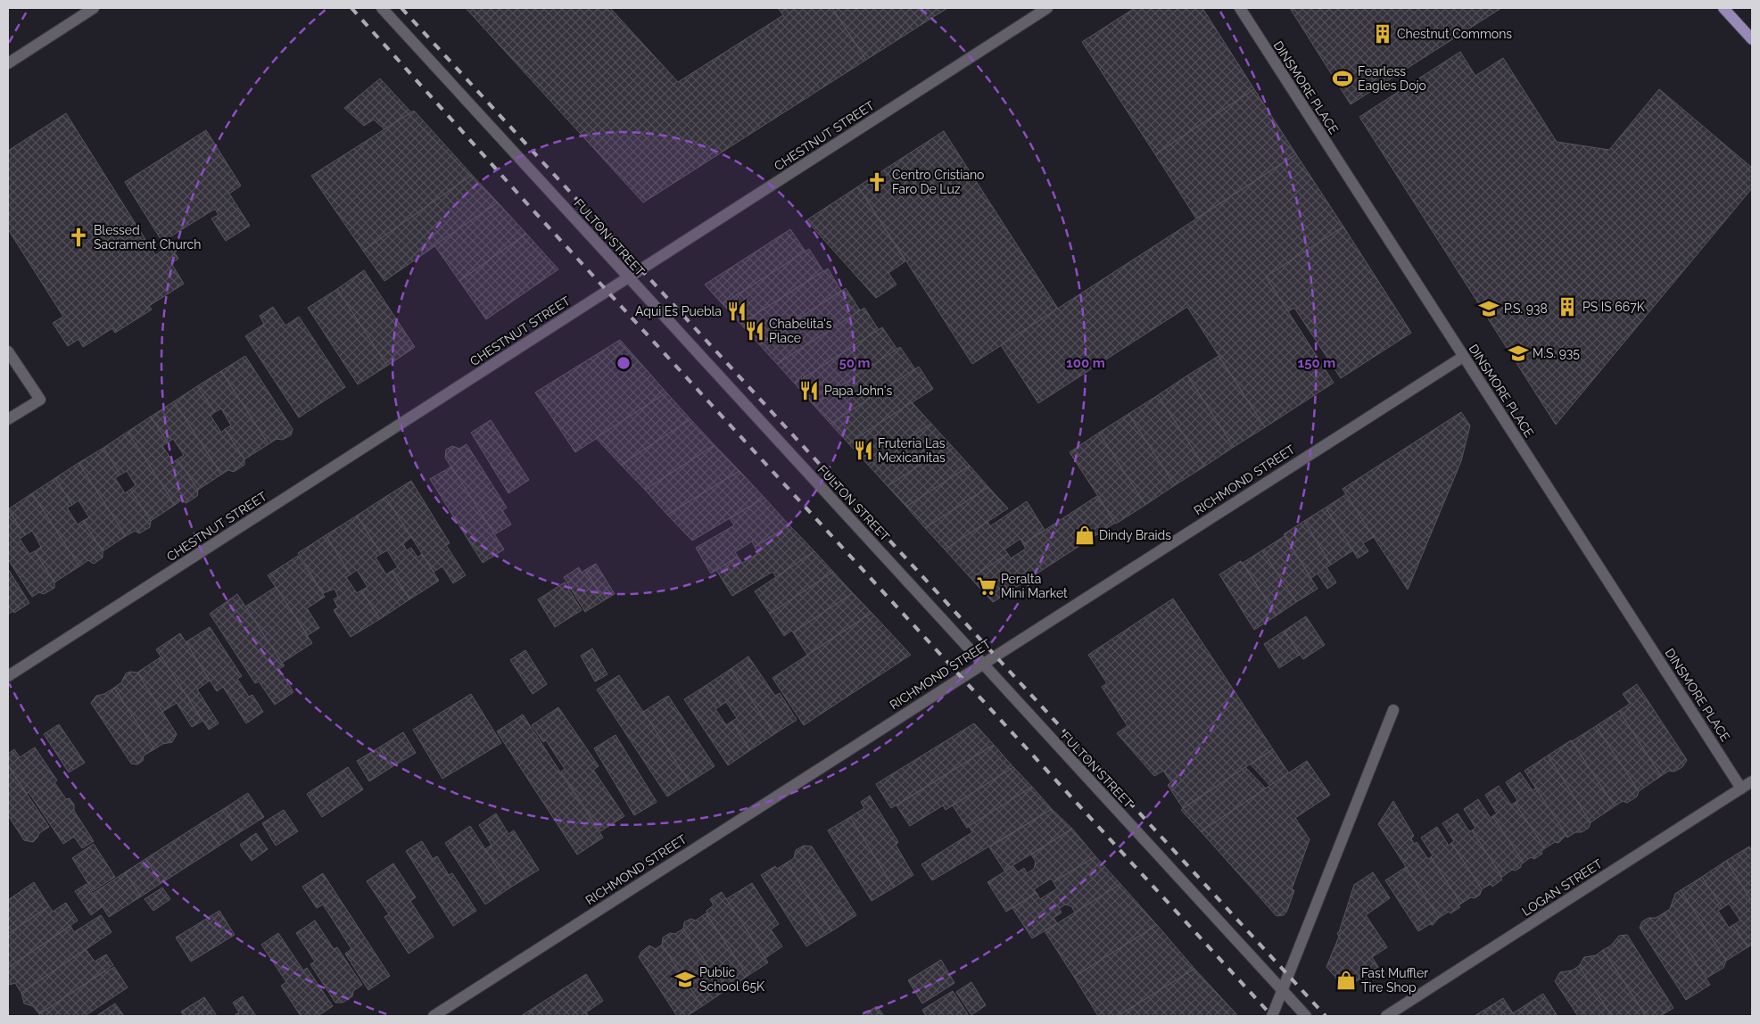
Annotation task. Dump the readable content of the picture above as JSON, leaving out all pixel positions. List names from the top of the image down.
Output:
{
  "streets": {
    "street": [
      "DINSMORE PLACE",
      "CHESTNUT STREET",
      "FULTON STREET",
      "RICHMOND STREET",
      "LOGAN STREET"
    ]
  },
  "crossings": [
    ["DINSMORE PLACE", "RICHMOND STREET"],
    ["DINSMORE PLACE", "LOGAN STREET"],
    ["CHESTNUT STREET", "FULTON STREET"],
    ["FULTON STREET", "RICHMOND STREET"]
  ],
  "places": {
    "building": ["Chestnut Commons", "PS IS 667K"],
    "sports": ["Fearless Eagles Dojo"],
    "church": ["Centro Cristiano Faro De Luz", "Blessed Sacrament Church"],
    "school or university": ["P.S. 938", "M.S. 935", "Public School 65K"],
    "restaurant": [
      "Aqui Es Puebla",
      "Chabelita's Place",
      "Papa John's",
      "Fruteria Las Mexicanitas"
    ],
    "shop": ["Dindy Braids", "Fast Muffler Tire Shop"],
    "supermarket": ["Peralta Mini Market"]
  },
  "rings": ["50 m", "100 m", "150 m"]
}
